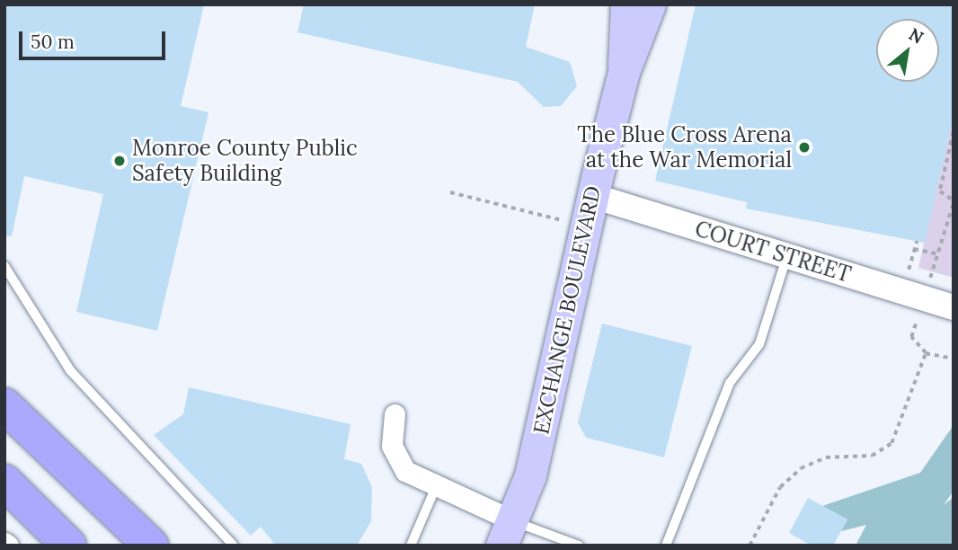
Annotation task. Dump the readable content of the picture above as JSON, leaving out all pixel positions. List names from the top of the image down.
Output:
{
  "streets": {
    "main road": ["EXCHANGE BOULEVARD"],
    "street": ["COURT STREET"]
  },
  "crossings": [
    ["COURT STREET", "EXCHANGE BOULEVARD"]
  ],
  "places": ["The Blue Cross Arena at the War Memorial", "Monroe County Public Safety Building"],
  "scale_bar": "50 m",
  "north": "top right"
}
